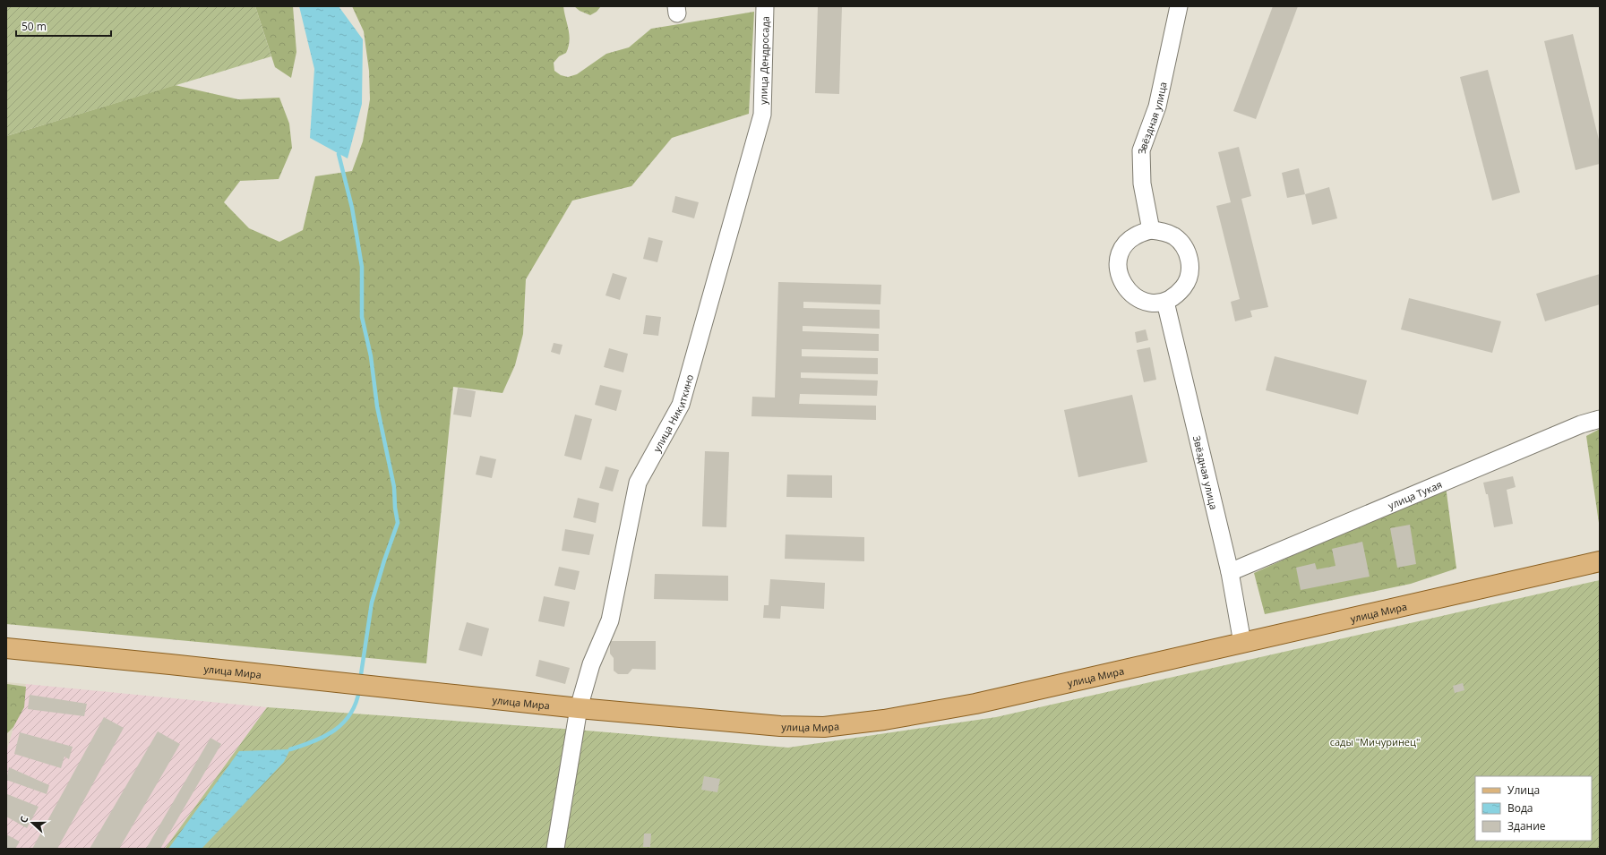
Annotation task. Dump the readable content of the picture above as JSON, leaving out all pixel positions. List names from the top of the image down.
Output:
{
  "streets": {
    "main road": ["улица Мира"],
    "street": [
      "улица Дендросада",
      "Звёздная улица",
      "улица Никиткино",
      "улица Тукая"
    ]
  },
  "crossings": [
    ["улица Дендросада", "улица Никиткино"],
    ["Звёздная улица", "улица Тукая"],
    ["Звёздная улица", "улица Мира"],
    ["улица Никиткино", "улица Мира"]
  ],
  "parks": ["сады \"Мичуринец\""],
  "legend": ["Улица", "Вода", "Здание"],
  "scale_bar": "50 m",
  "north": "left"
}
